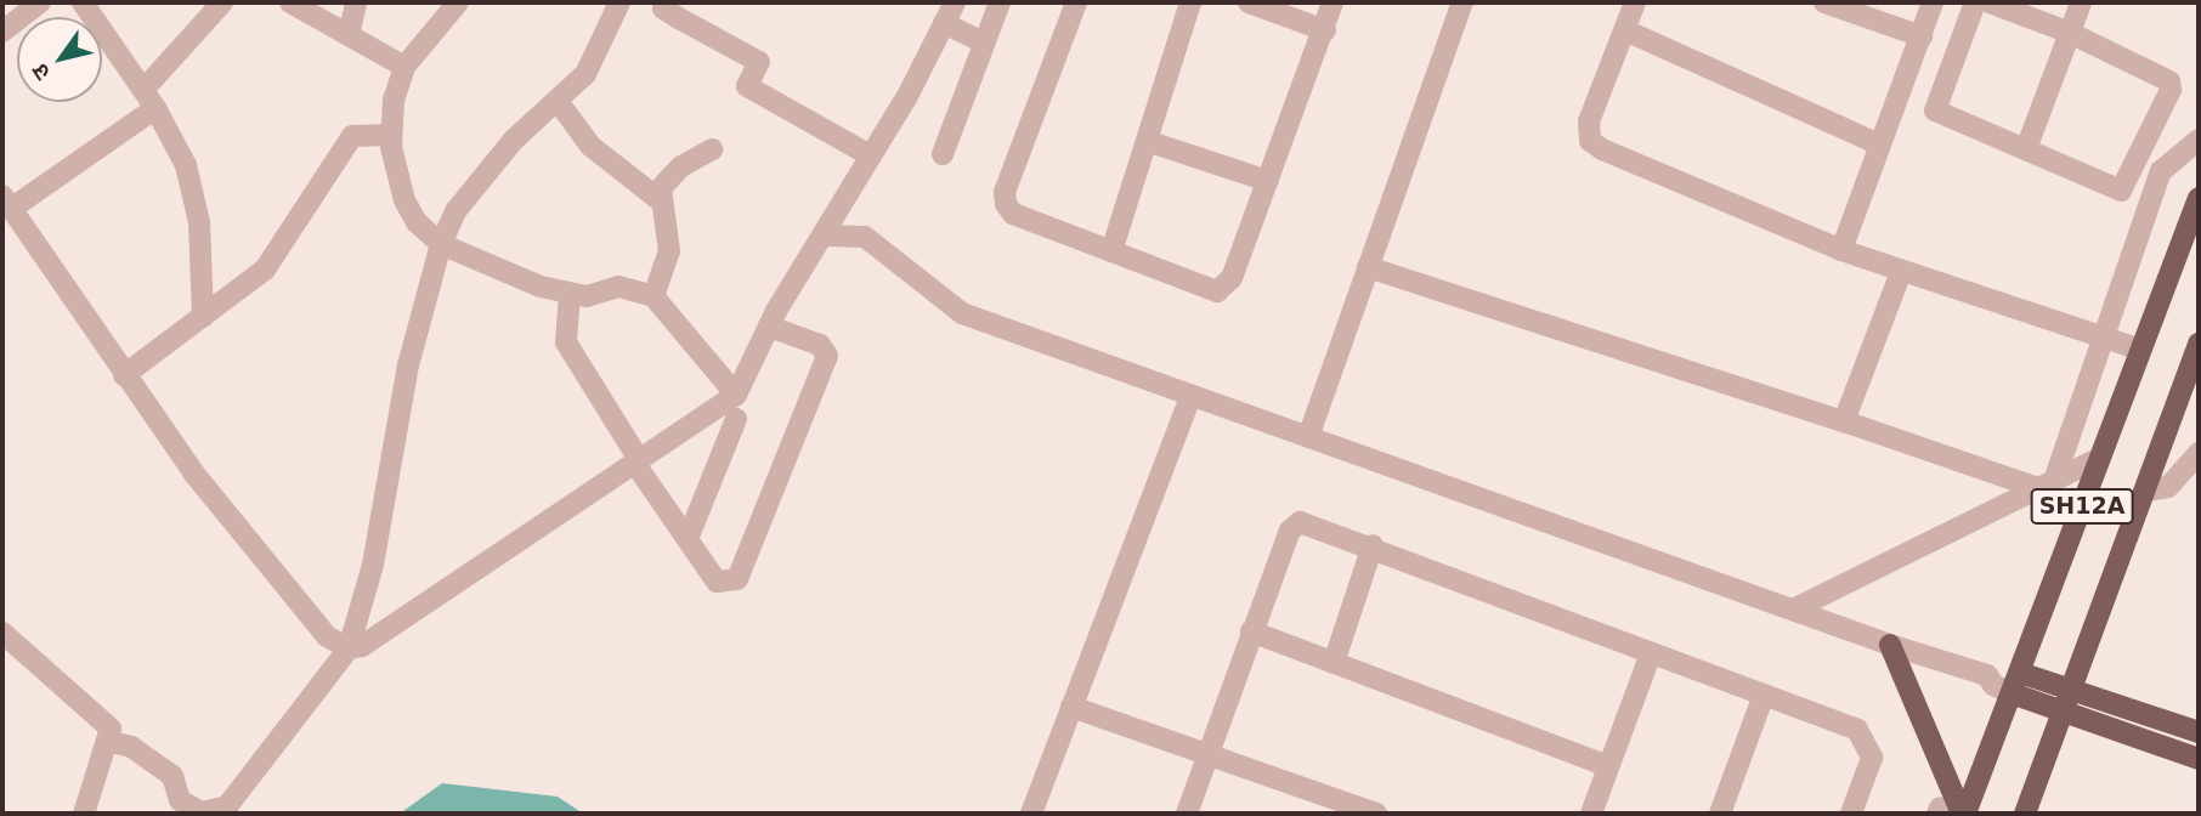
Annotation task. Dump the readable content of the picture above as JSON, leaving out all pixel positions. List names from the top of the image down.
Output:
{
  "streets": {
    "main road": ["SH12A"]
  },
  "north": "bottom left"
}
